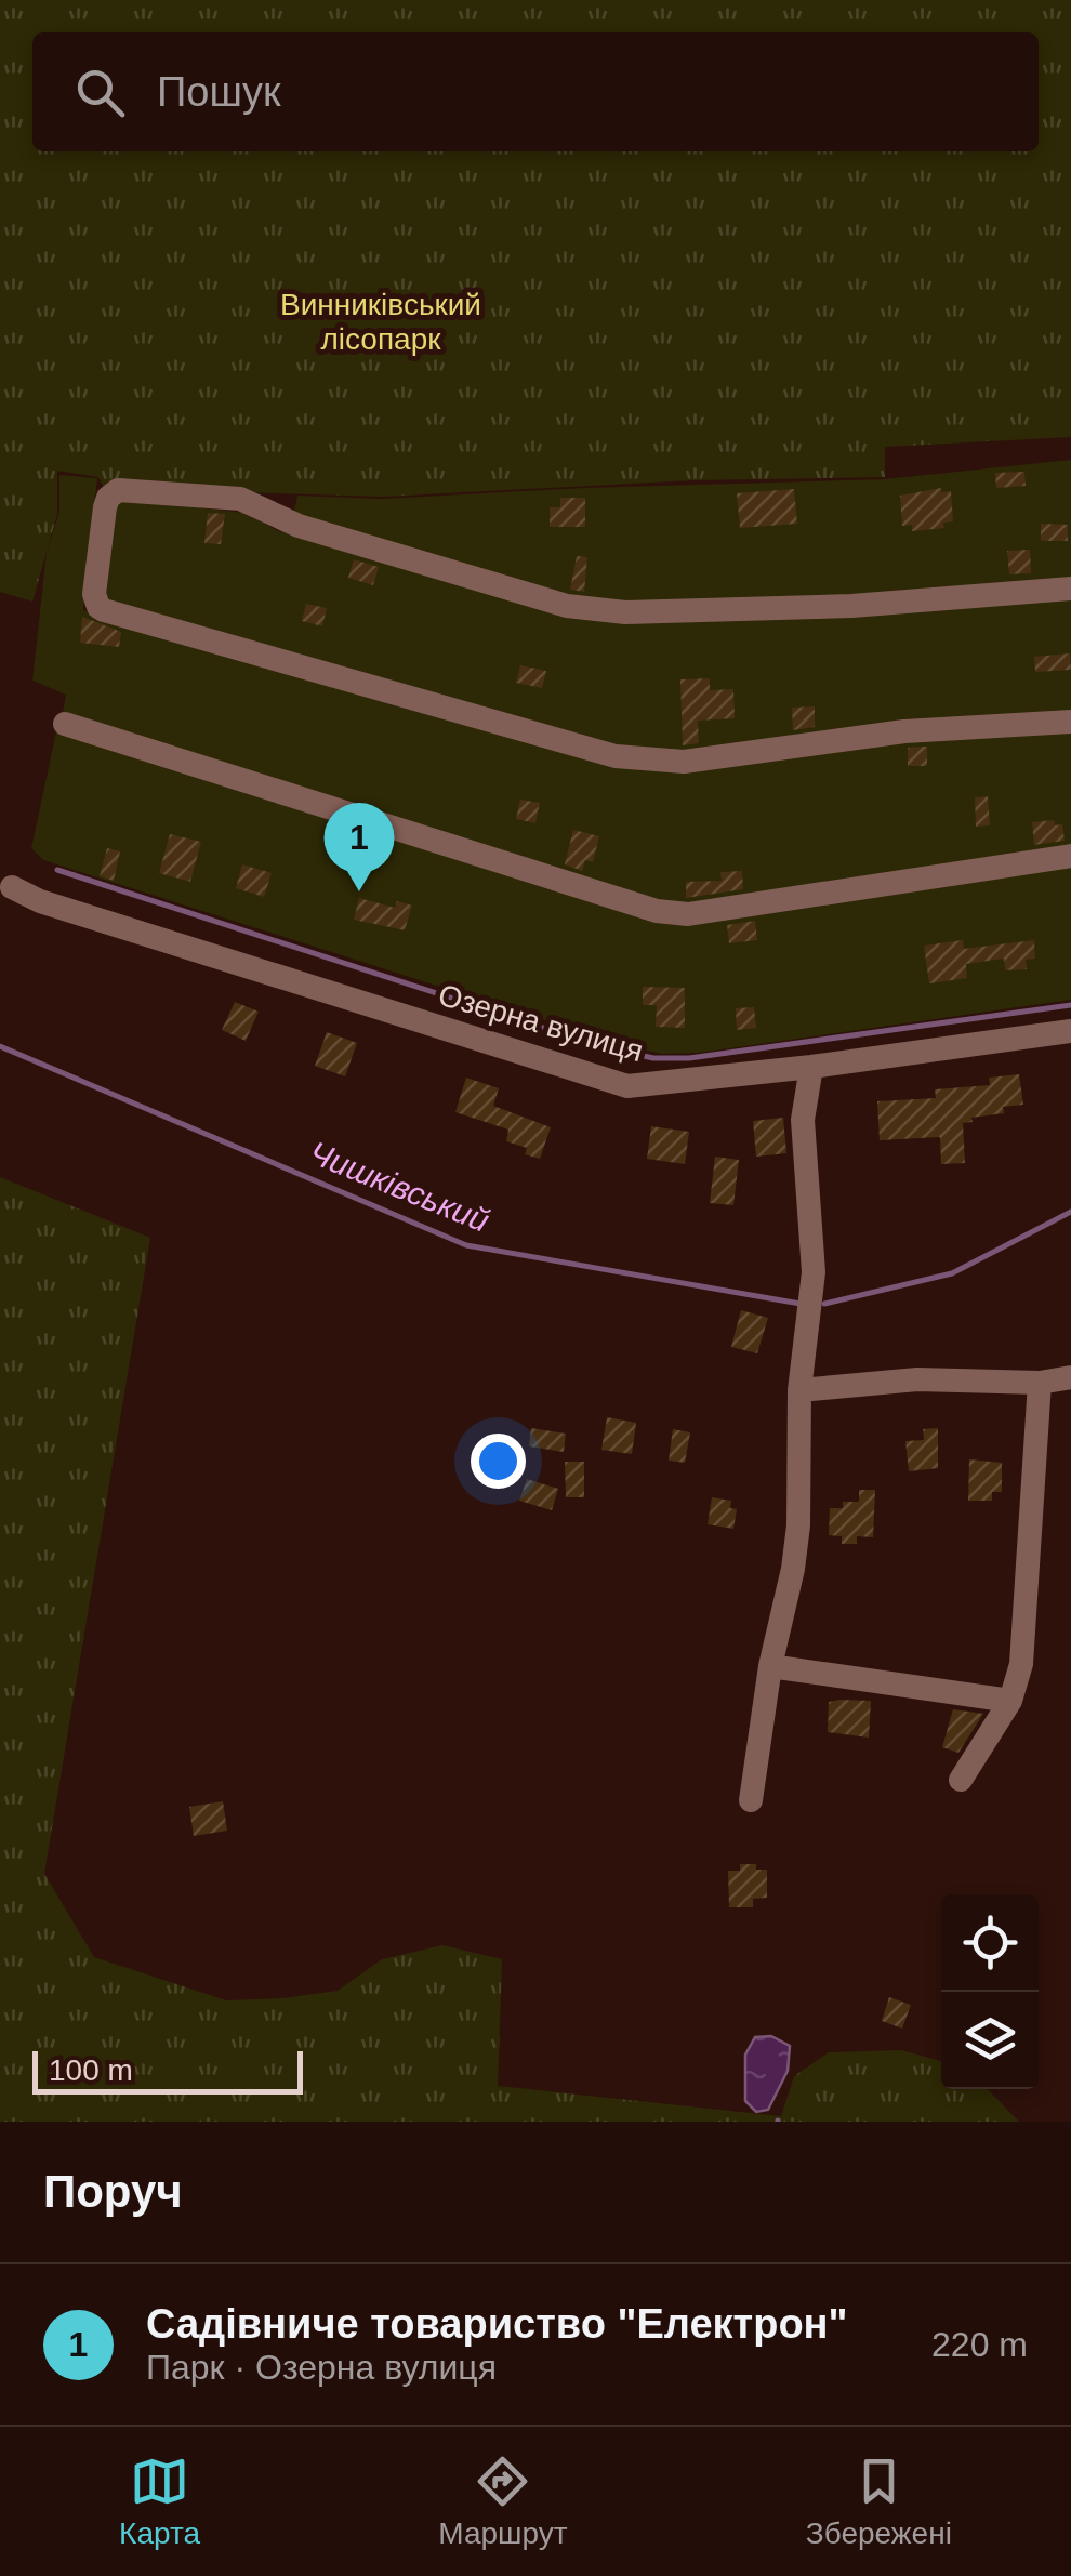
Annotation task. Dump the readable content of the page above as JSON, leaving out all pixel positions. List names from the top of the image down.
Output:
{
  "streets": {
    "street": ["Озерна вулиця"]
  },
  "water": ["Чишківський"],
  "parks": ["Винниківський лісопарк"],
  "scale_bar": "100 m",
  "page": {
    "search": "Пошук",
    "pins": "1",
    "scale": "100 m",
    "heading": "Поруч",
    "list": [
      {
        "mark": "1",
        "name": "Садівниче товариство \"Електрон\"",
        "note": "Парк · Озерна вулиця",
        "value": "220 m"
      }
    ],
    "nav": ["Карта", "Маршрут", "Збережені"]
  }
}
